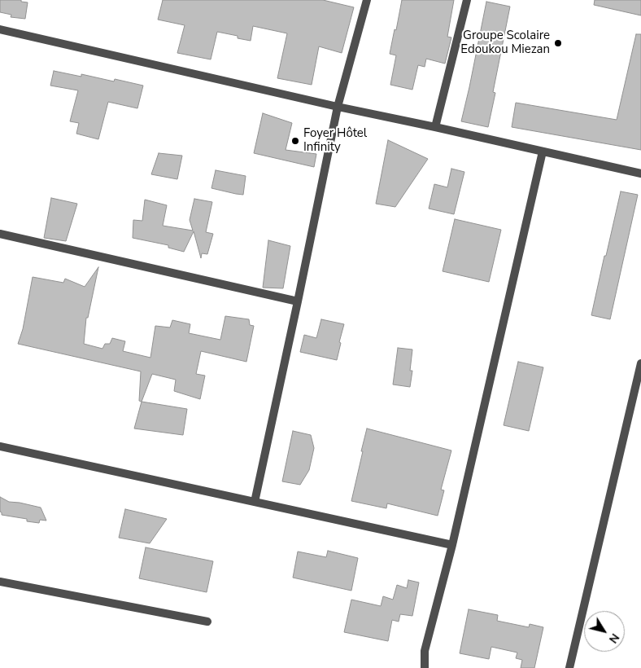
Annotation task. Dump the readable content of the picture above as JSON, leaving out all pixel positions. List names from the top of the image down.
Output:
{
  "places": ["Groupe Scolaire Edoukou Miezan", "Foyer Hôtel Infinity"],
  "north": "bottom right"
}
